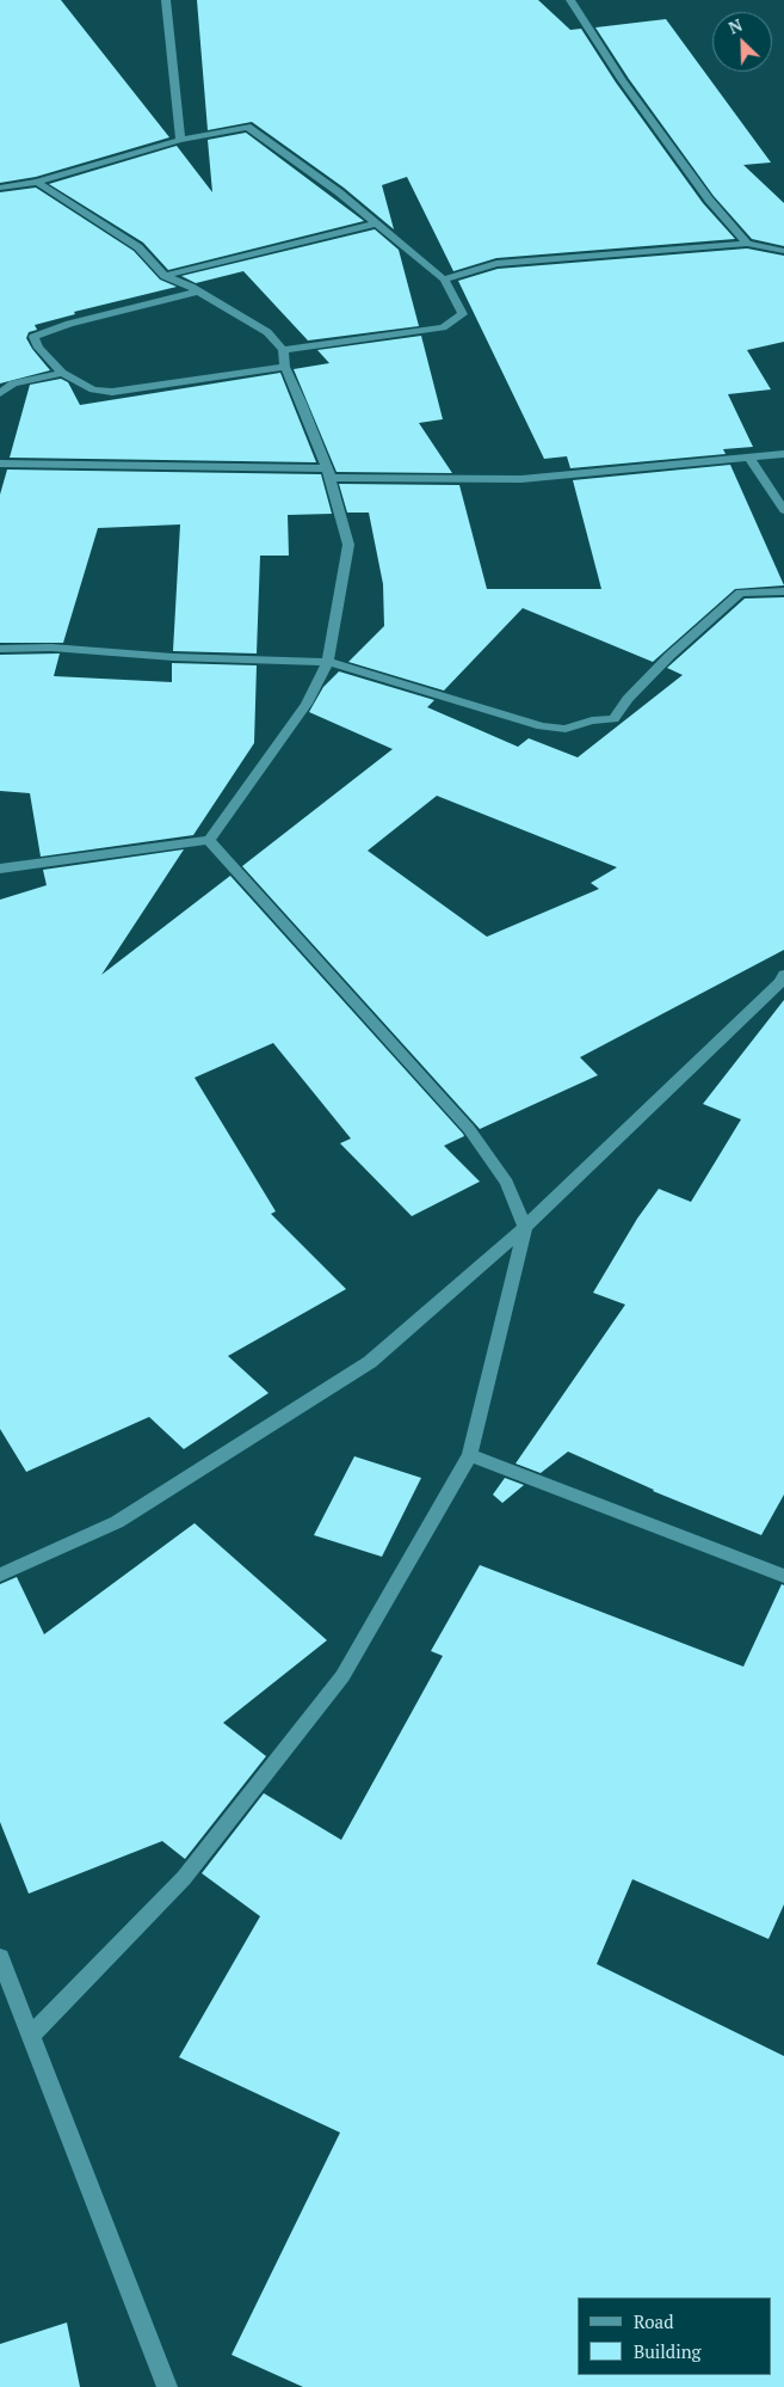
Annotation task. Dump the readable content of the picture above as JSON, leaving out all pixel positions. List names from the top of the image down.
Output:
{
  "legend": ["Road", "Building"],
  "north": "top left"
}
